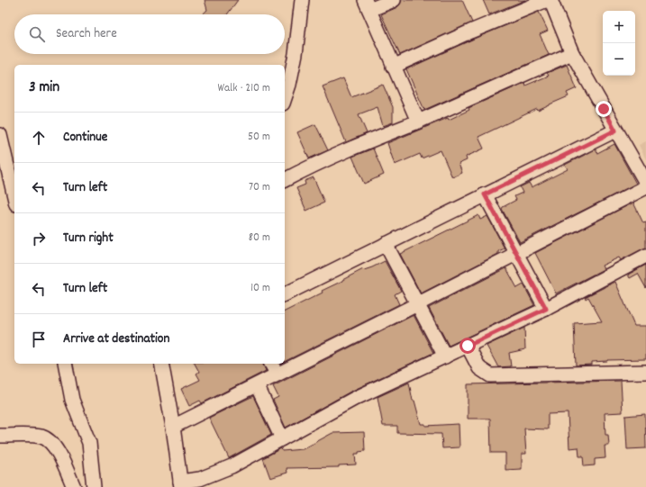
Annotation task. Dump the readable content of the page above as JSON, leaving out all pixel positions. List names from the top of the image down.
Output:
{
  "page": {
    "map_buttons": ["+", "−"],
    "search": "Search here",
    "heading": ["3 min", "Walk · 210 m"],
    "list": [
      ["Continue", "50 m"],
      ["Turn left", "70 m"],
      ["Turn right", "80 m"],
      ["Turn left", "10 m"],
      "Arrive at destination"
    ]
  }
}
